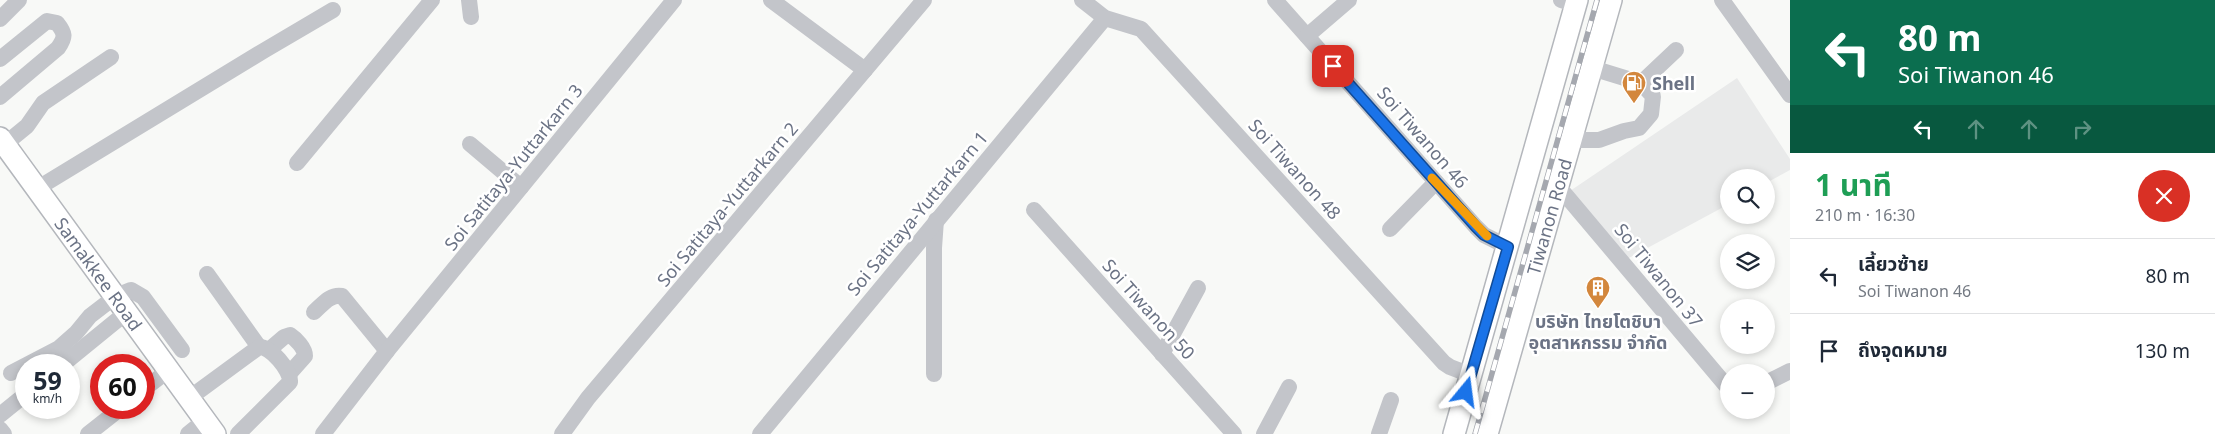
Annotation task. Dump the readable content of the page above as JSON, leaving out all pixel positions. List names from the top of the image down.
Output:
{
  "streets": {
    "main road": ["Tiwanon Road", "Samakkee Road"],
    "street": [
      "Soi Tiwanon 46",
      "Soi Satitaya-Yuttarkarn 3",
      "Soi Tiwanon 48",
      "Soi Satitaya-Yuttarkarn 2",
      "Soi Satitaya-Yuttarkarn 1",
      "Soi Tiwanon 37",
      "Soi Tiwanon 50"
    ]
  },
  "crossings": [
    ["Soi Tiwanon 46", "Tiwanon Road"],
    ["Soi Tiwanon 48", "Soi Satitaya-Yuttarkarn 1"],
    ["Soi Tiwanon 48", "Tiwanon Road"],
    ["Tiwanon Road", "Soi Tiwanon 37"]
  ],
  "places": {
    "fuel station": ["Shell"],
    "building": ["บริษัท ไทยโตชิบา อุตสาหกรรม จำกัด"]
  },
  "page": {
    "turn": ["80 m", "Soi Tiwanon 46"],
    "heading": ["1 นาที", "210 m · 16:30"],
    "map_buttons": ["+", "−"],
    "list": [
      {
        "name": "เลี้ยวซ้าย",
        "note": "Soi Tiwanon 46",
        "value": "80 m"
      },
      {
        "name": "ถึงจุดหมาย",
        "value": "130 m"
      }
    ],
    "speed": "59 km/h",
    "limit": "60"
  }
}
